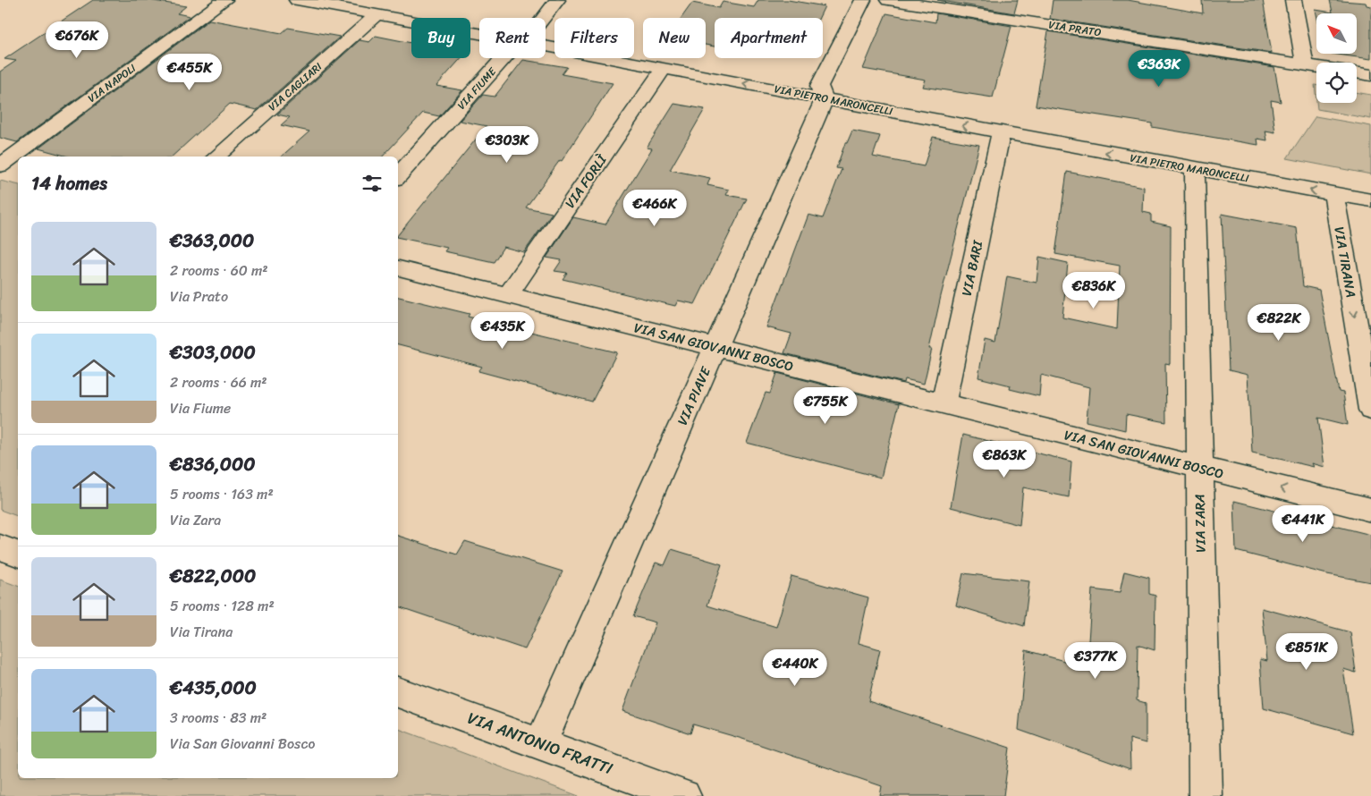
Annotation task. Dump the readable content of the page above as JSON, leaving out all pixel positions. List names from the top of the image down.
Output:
{
  "streets": {
    "street": [
      "VIA PRATO",
      "VIA NAPOLI",
      "VIA CAGLIARI",
      "VIA FIUME",
      "VIA PIETRO MARONCELLI",
      "VIA FORLÌ",
      "VIA TIRANA",
      "VIA BARI",
      "VIA SAN GIOVANNI BOSCO",
      "VIA PIAVE",
      "VIA ZARA",
      "VIA ANTONIO FRATTI"
    ]
  },
  "crossings": [
    ["VIA CAGLIARI", "VIA PIETRO MARONCELLI"],
    ["VIA PIETRO MARONCELLI", "VIA FORLÌ"],
    ["VIA PIETRO MARONCELLI", "VIA TIRANA"],
    ["VIA PIETRO MARONCELLI", "VIA BARI"],
    ["VIA PIETRO MARONCELLI", "VIA PIAVE"],
    ["VIA PIETRO MARONCELLI", "VIA ZARA"],
    ["VIA FORLÌ", "VIA SAN GIOVANNI BOSCO"],
    ["VIA BARI", "VIA SAN GIOVANNI BOSCO"],
    ["VIA SAN GIOVANNI BOSCO", "VIA PIAVE"],
    ["VIA SAN GIOVANNI BOSCO", "VIA ZARA"],
    ["VIA PIAVE", "VIA ANTONIO FRATTI"]
  ],
  "one_way": ["VIA PIETRO MARONCELLI", "VIA TIRANA"],
  "north": "top left",
  "page": {
    "chip": [
      "Buy",
      "Rent",
      "Filters",
      "New",
      "Apartment"
    ],
    "price": [
      "€676K",
      "€363K",
      "€455K",
      "€303K",
      "€466K",
      "€836K",
      "€822K",
      "€435K",
      "€755K",
      "€863K",
      "€441K",
      "€851K",
      "€377K",
      "€440K"
    ],
    "heading": "14 homes",
    "list": [
      {
        "name": "€363,000",
        "note": "2 rooms · 60 m² · Via Prato"
      },
      {
        "name": "€303,000",
        "note": "2 rooms · 66 m² · Via Fiume"
      },
      {
        "name": "€836,000",
        "note": "5 rooms · 163 m² · Via Zara"
      },
      {
        "name": "€822,000",
        "note": "5 rooms · 128 m² · Via Tirana"
      },
      {
        "name": "€435,000",
        "note": "3 rooms · 83 m² · Via San Giovanni Bosco"
      }
    ]
  }
}
